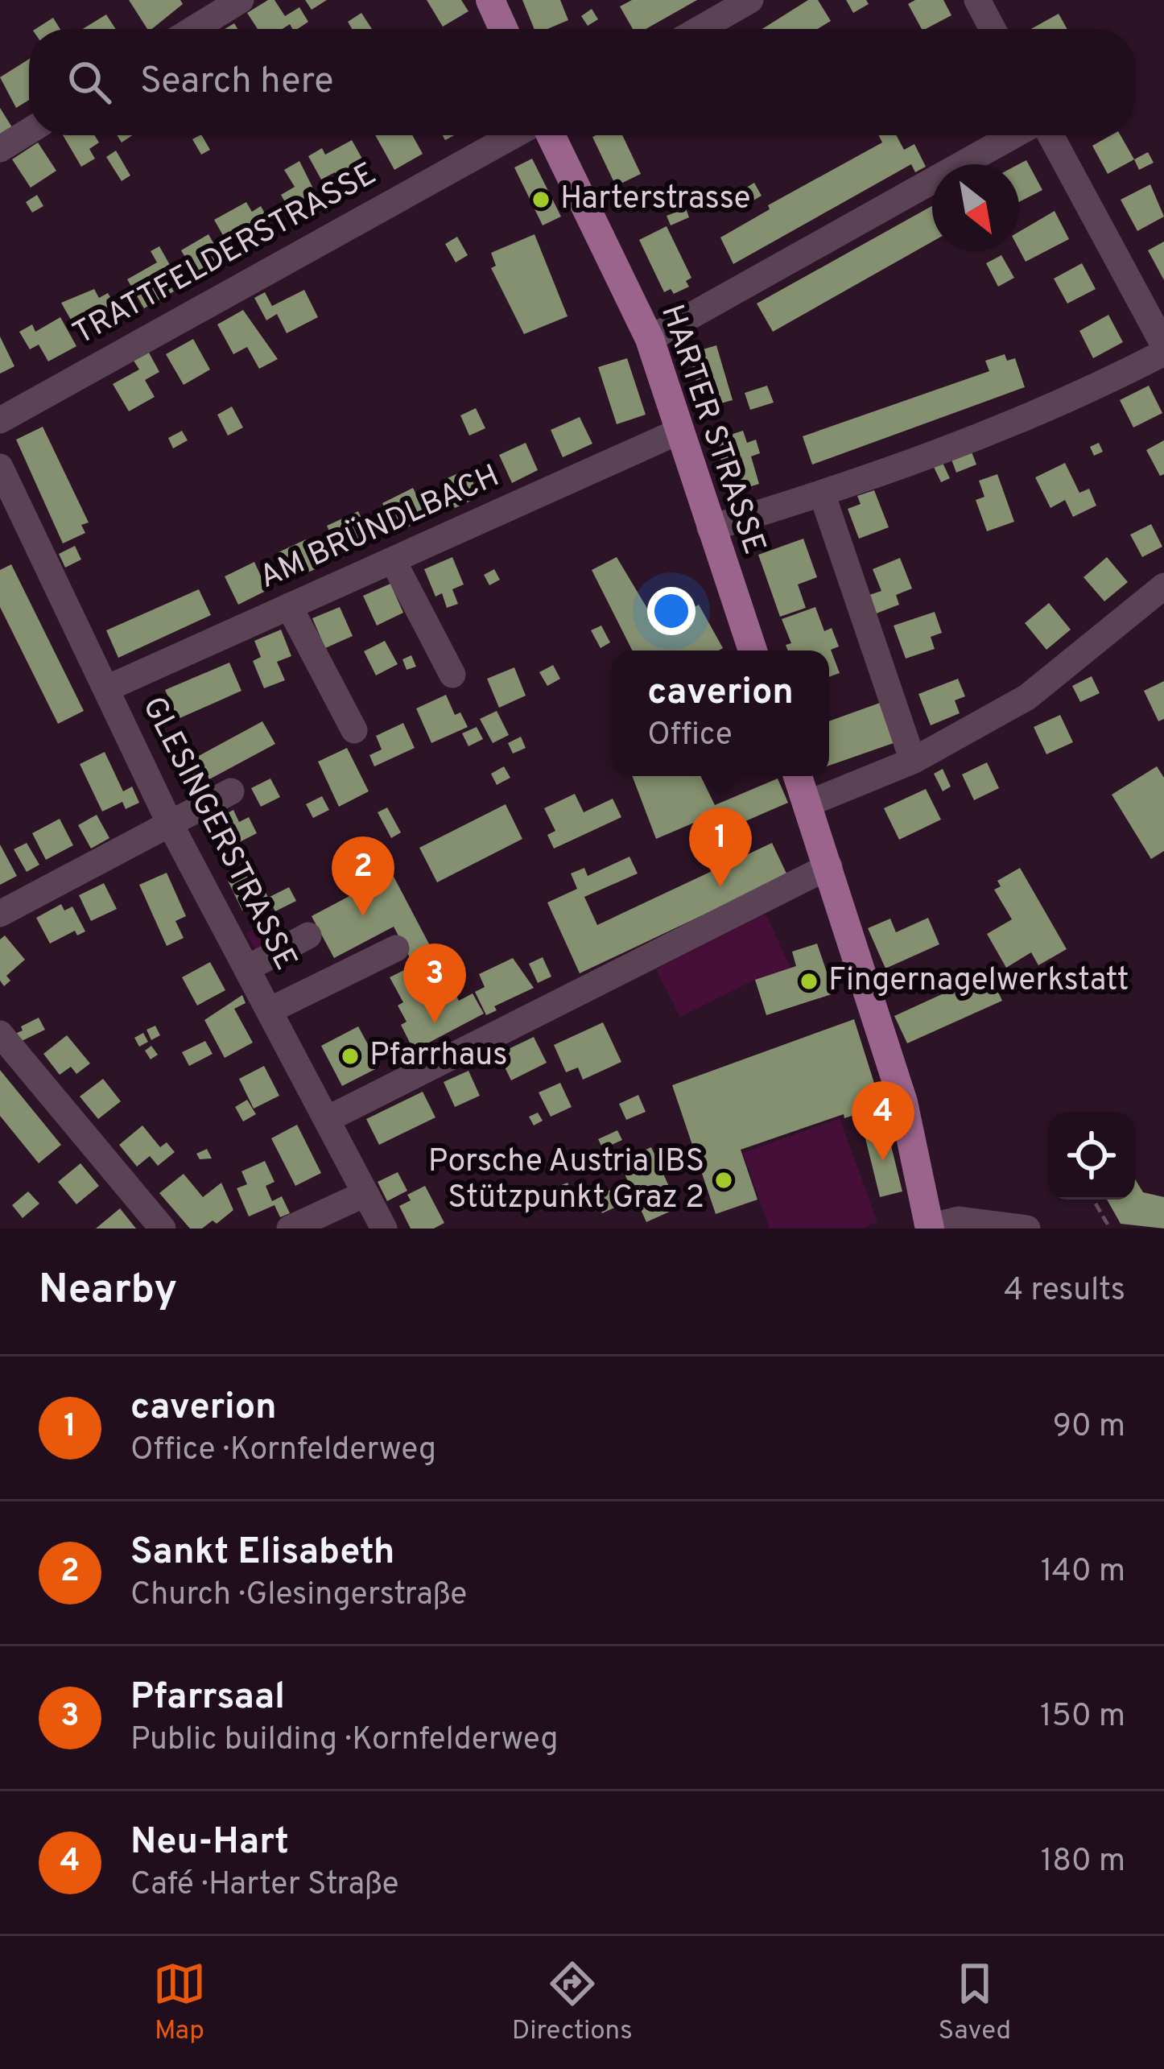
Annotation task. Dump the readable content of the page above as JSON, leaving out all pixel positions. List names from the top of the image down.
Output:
{
  "streets": {
    "main road": ["HARTER STRASSE"],
    "street": ["TRATTFELDERSTRASSE", "AM BRÜNDLBACH", "GLESINGERSTRASSE"]
  },
  "crossings": [
    ["HARTER STRASSE", "AM BRÜNDLBACH"],
    ["AM BRÜNDLBACH", "GLESINGERSTRASSE"]
  ],
  "places": [
    "Harterstrasse",
    "Fingernagelwerkstatt",
    "Pfarrhaus",
    "Porsche Austria IBS Stützpunkt Graz 2"
  ],
  "north": "bottom right",
  "page": {
    "search": "Search here",
    "popup": ["caverion", "Office"],
    "pins": [
      "1",
      "2",
      "3",
      "4"
    ],
    "heading": ["Nearby", "4 results"],
    "list": [
      {
        "mark": "1",
        "name": "caverion",
        "note": "Office · Kornfelderweg",
        "value": "90 m"
      },
      {
        "mark": "2",
        "name": "Sankt Elisabeth",
        "note": "Church · Glesingerstraße",
        "value": "140 m"
      },
      {
        "mark": "3",
        "name": "Pfarrsaal",
        "note": "Public building · Kornfelderweg",
        "value": "150 m"
      },
      {
        "mark": "4",
        "name": "Neu-Hart",
        "note": "Café · Harter Straße",
        "value": "180 m"
      }
    ],
    "nav": ["Map", "Directions", "Saved"]
  }
}
